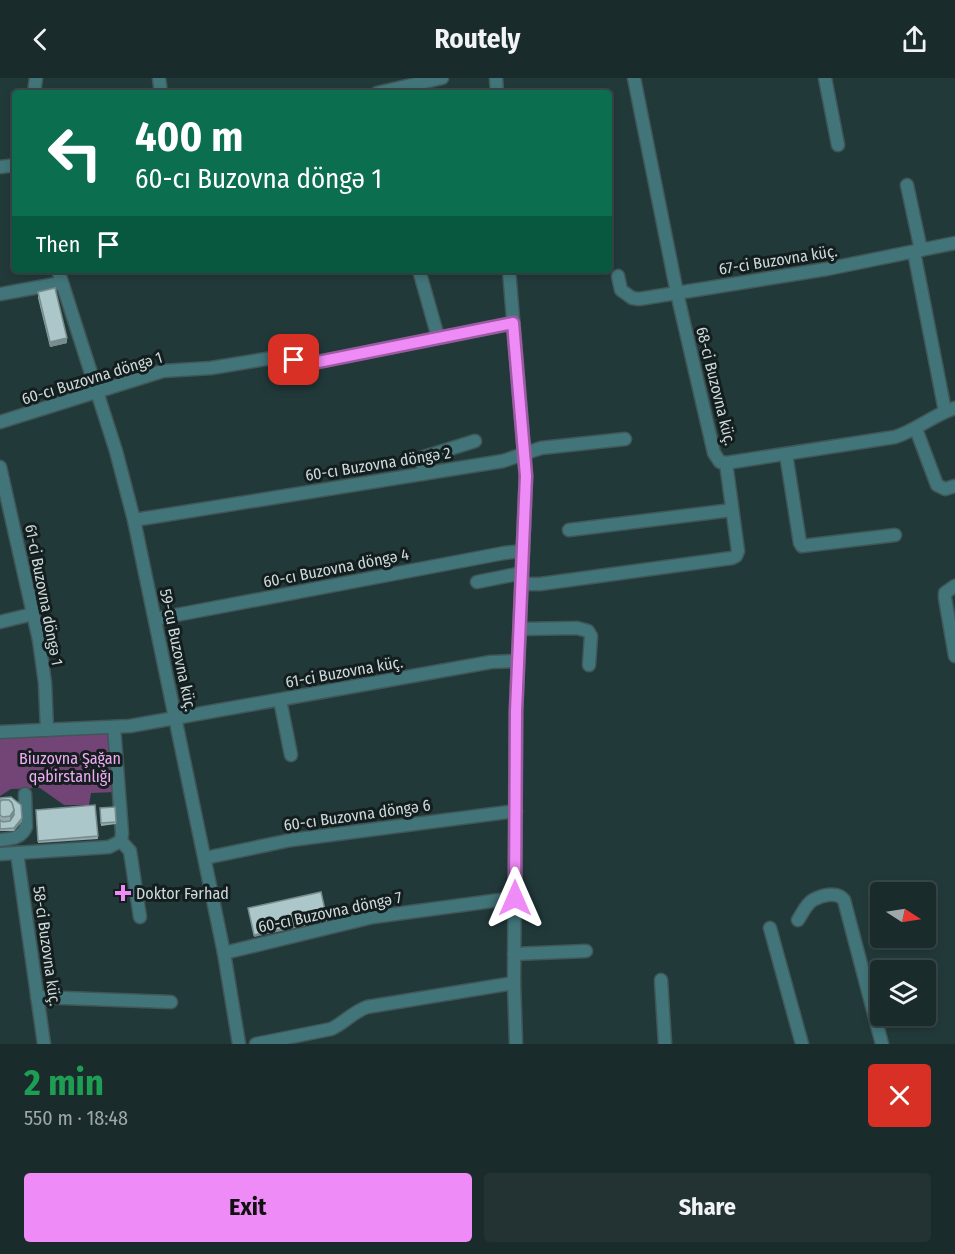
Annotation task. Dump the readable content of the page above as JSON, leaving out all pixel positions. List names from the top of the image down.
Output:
{
  "streets": {
    "street": [
      "67-ci Buzovna küç.",
      "60-cı Buzovna döngə 1",
      "68-ci Buzovna küç.",
      "60-cı Buzovna döngə 2",
      "60-cı Buzovna döngə 4",
      "61-ci Buzovna döngə 1",
      "59-cu Buzovna küç.",
      "61-ci Buzovna küç.",
      "60-cı Buzovna döngə 6",
      "60-cı Buzovna döngə 7",
      "58-ci Buzovna küç."
    ]
  },
  "crossings": [
    ["67-ci Buzovna küç.", "68-ci Buzovna küç."],
    ["60-cı Buzovna döngə 1", "59-cu Buzovna küç."],
    ["60-cı Buzovna döngə 2", "59-cu Buzovna küç."],
    ["60-cı Buzovna döngə 4", "59-cu Buzovna küç."],
    ["61-ci Buzovna döngə 1", "61-ci Buzovna küç."],
    ["59-cu Buzovna küç.", "61-ci Buzovna küç."],
    ["59-cu Buzovna küç.", "60-cı Buzovna döngə 6"],
    ["59-cu Buzovna küç.", "60-cı Buzovna döngə 7"]
  ],
  "parks": ["Biuzovna Şağan qəbirstanlığı"],
  "places": {
    "health": ["Doktor Fərhad"]
  },
  "north": "right",
  "page": {
    "header": "Routely",
    "turn": ["400 m", "60-cı Buzovna döngə 1"],
    "then": "Then",
    "heading": ["2 min", "550 m · 18:48"],
    "buttons": ["Exit", "Share"]
  }
}
